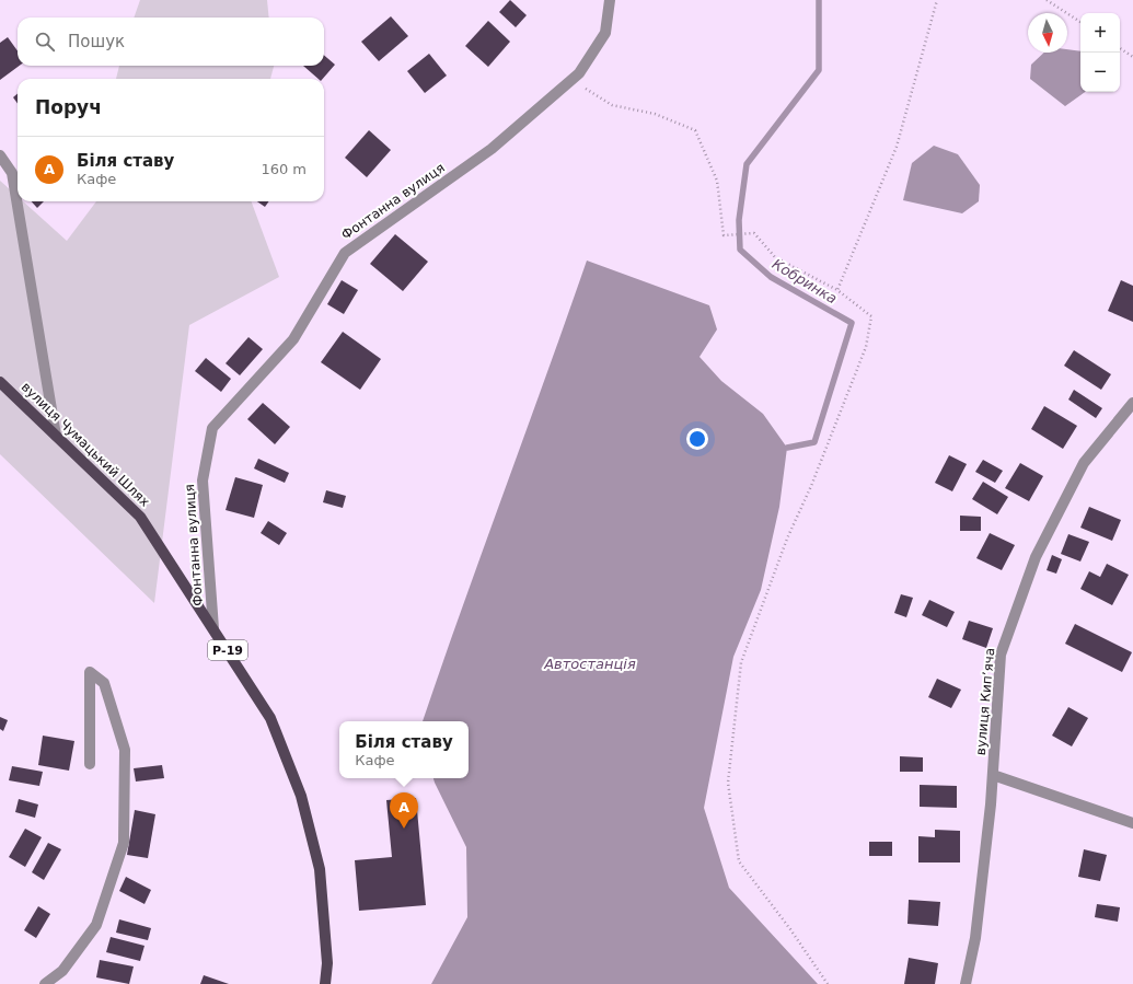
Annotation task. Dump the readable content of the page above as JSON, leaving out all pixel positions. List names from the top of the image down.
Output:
{
  "streets": {
    "main road": ["вулиця Чумацький Шлях", "Р-19"],
    "street": ["Фонтанна вулиця", "вулиця Кипʼяча"]
  },
  "crossings": [
    ["Фонтанна вулиця", "вулиця Чумацький Шлях"]
  ],
  "water": ["Кобринка", "Автостанція"],
  "north": "bottom",
  "page": {
    "map_buttons": ["+", "−"],
    "search": "Пошук",
    "heading": "Поруч",
    "list": [
      {
        "mark": "A",
        "name": "Біля ставу",
        "note": "Кафе",
        "value": "160 m"
      }
    ],
    "popup": ["Біля ставу", "Кафе"],
    "pins": "A"
  }
}
